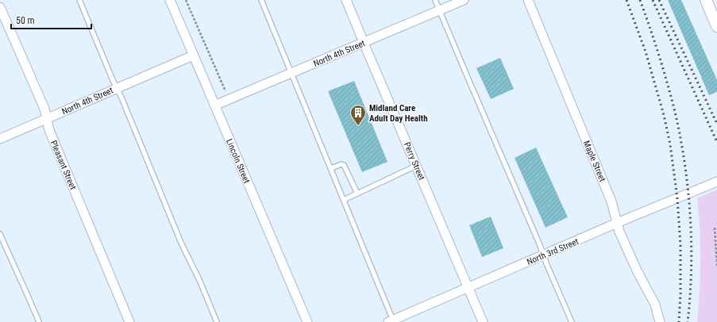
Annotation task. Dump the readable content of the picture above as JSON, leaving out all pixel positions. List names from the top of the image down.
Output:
{
  "streets": {
    "street": [
      "North 4th Street",
      "Lincoln Street",
      "Perry Street",
      "Maple Street",
      "Pleasant Street",
      "North 3rd Street"
    ]
  },
  "crossings": [
    ["North 4th Street", "Lincoln Street"],
    ["North 4th Street", "Perry Street"],
    ["North 4th Street", "Pleasant Street"],
    ["Perry Street", "North 3rd Street"],
    ["Maple Street", "North 3rd Street"]
  ],
  "places": {
    "building": ["Midland Care Adult Day Health"]
  },
  "scale_bar": "50 m"
}
